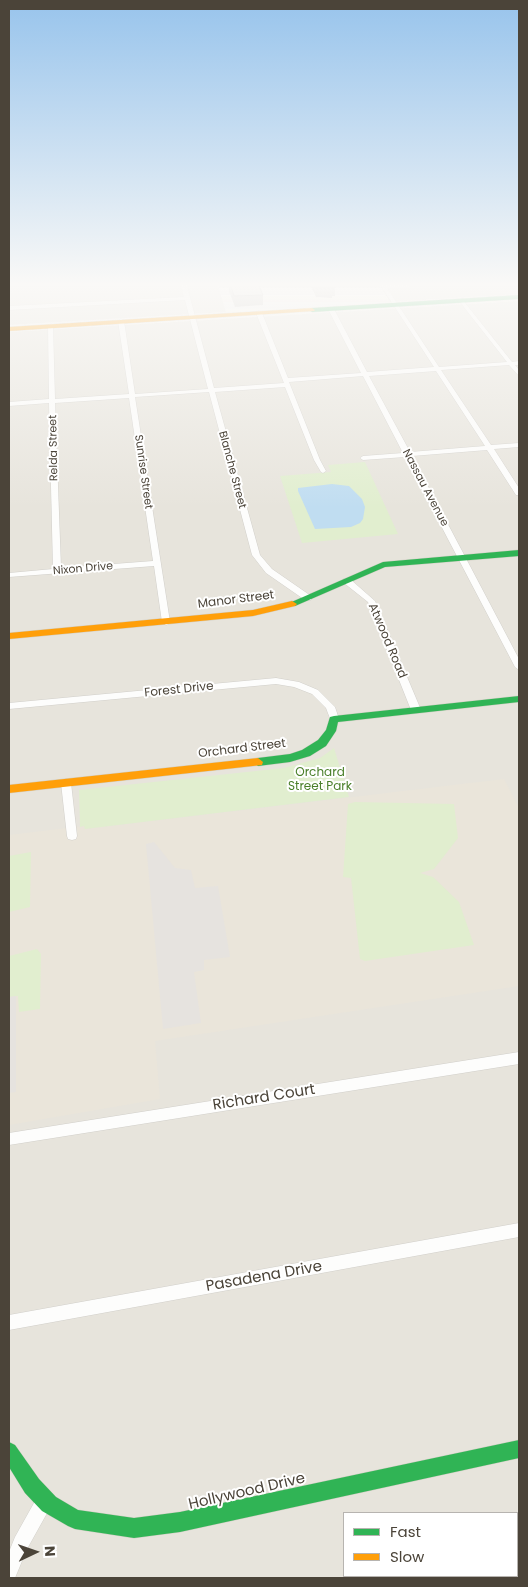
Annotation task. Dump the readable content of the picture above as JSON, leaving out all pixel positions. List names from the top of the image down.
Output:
{
  "streets": {
    "street": [
      "Relda Street",
      "Blanche Street",
      "Sunrise Street",
      "Nassau Avenue",
      "Nixon Drive",
      "Manor Street",
      "Atwood Road",
      "Forest Drive",
      "Orchard Street",
      "Richard Court",
      "Pasadena Drive",
      "Hollywood Drive"
    ]
  },
  "crossings": [
    ["Relda Street", "Nixon Drive"],
    ["Blanche Street", "Manor Street"],
    ["Sunrise Street", "Nixon Drive"],
    ["Sunrise Street", "Manor Street"],
    ["Nassau Avenue", "Manor Street"],
    ["Manor Street", "Atwood Road"],
    ["Forest Drive", "Orchard Street"]
  ],
  "parks": ["Orchard Street Park"],
  "legend": ["Fast", "Slow"],
  "north": "right"
}
